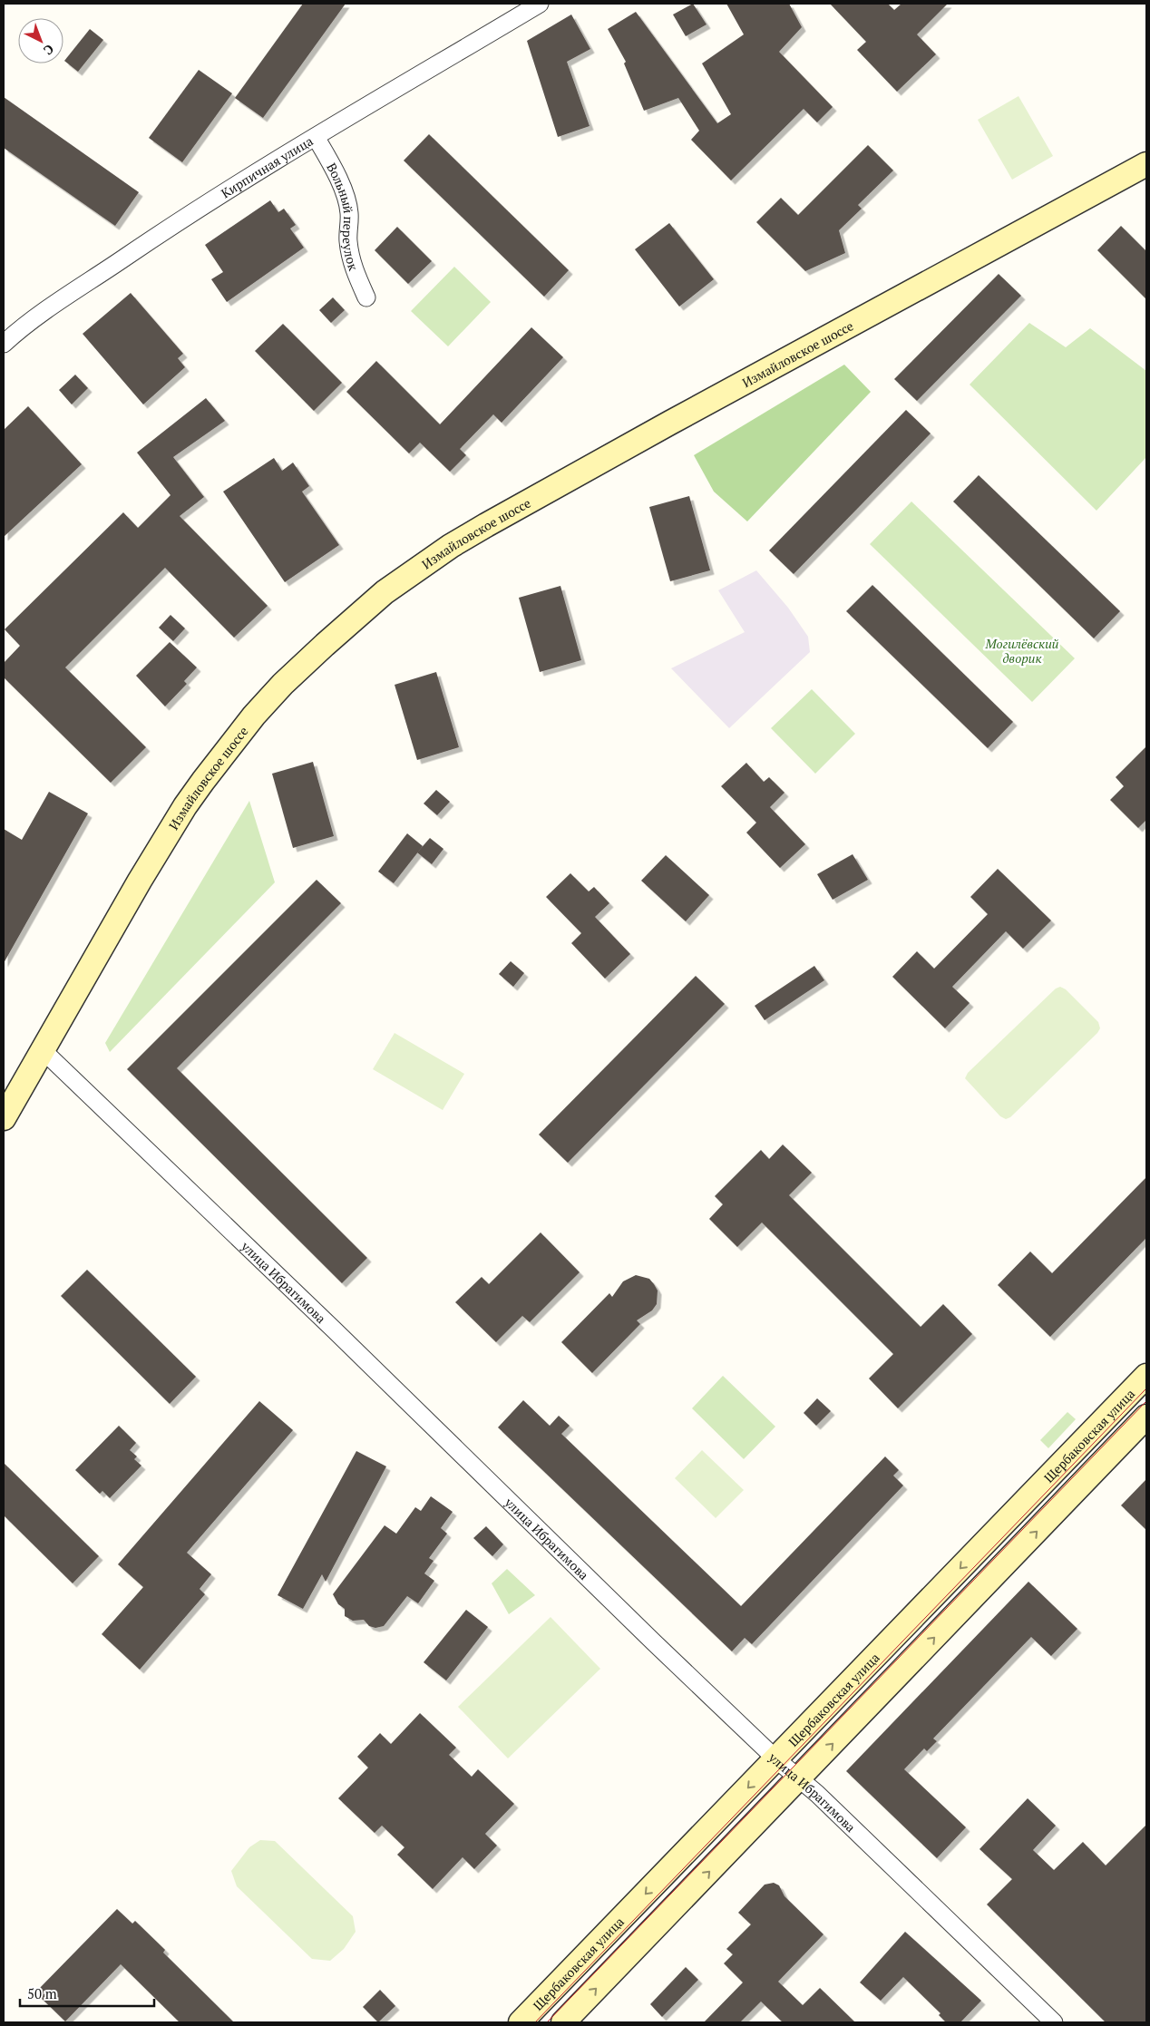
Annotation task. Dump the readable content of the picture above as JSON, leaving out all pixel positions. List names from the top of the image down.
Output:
{
  "streets": {
    "main road": ["Измайловское шоссе", "Щербаковская улица"],
    "street": ["Кирпичная улица", "Вольный переулок", "улица Ибрагимова"]
  },
  "crossings": [
    ["Кирпичная улица", "Вольный переулок"],
    ["Измайловское шоссе", "улица Ибрагимова"],
    ["улица Ибрагимова", "Щербаковская улица"]
  ],
  "parks": ["Могилёвский дворик"],
  "scale_bar": "50 m",
  "north": "bottom right"
}
